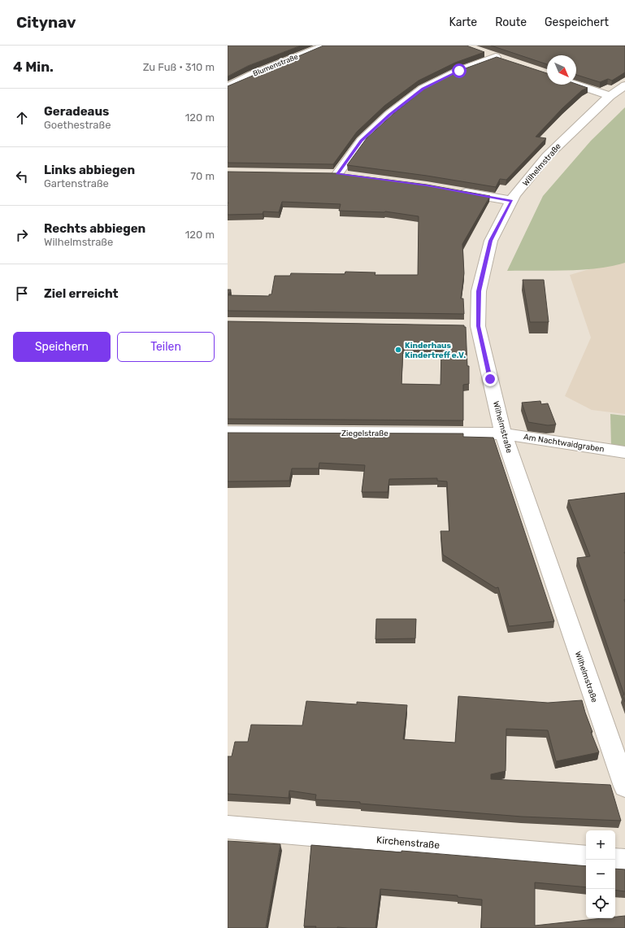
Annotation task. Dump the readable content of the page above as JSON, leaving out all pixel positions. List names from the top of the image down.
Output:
{
  "streets": {
    "street": [
      "Blumenstraße",
      "Wilhelmstraße",
      "Ziegelstraße",
      "Am Nachtwaidgraben",
      "Kirchenstraße"
    ]
  },
  "crossings": [
    ["Wilhelmstraße", "Ziegelstraße"],
    ["Wilhelmstraße", "Am Nachtwaidgraben"],
    ["Ziegelstraße", "Am Nachtwaidgraben"]
  ],
  "places": ["Kinderhaus Kindertreff e.V."],
  "north": "bottom right",
  "page": {
    "header": "Citynav",
    "nav": ["Karte", "Route", "Gespeichert"],
    "heading": ["4 Min.", "Zu Fuß · 310 m"],
    "list": [
      ["Geradeaus", "Goethestraße", "120 m"],
      ["Links abbiegen", "Gartenstraße", "70 m"],
      ["Rechts abbiegen", "Wilhelmstraße", "120 m"],
      "Ziel erreicht"
    ],
    "buttons": ["Speichern", "Teilen"],
    "map_buttons": ["+", "−"]
  }
}
